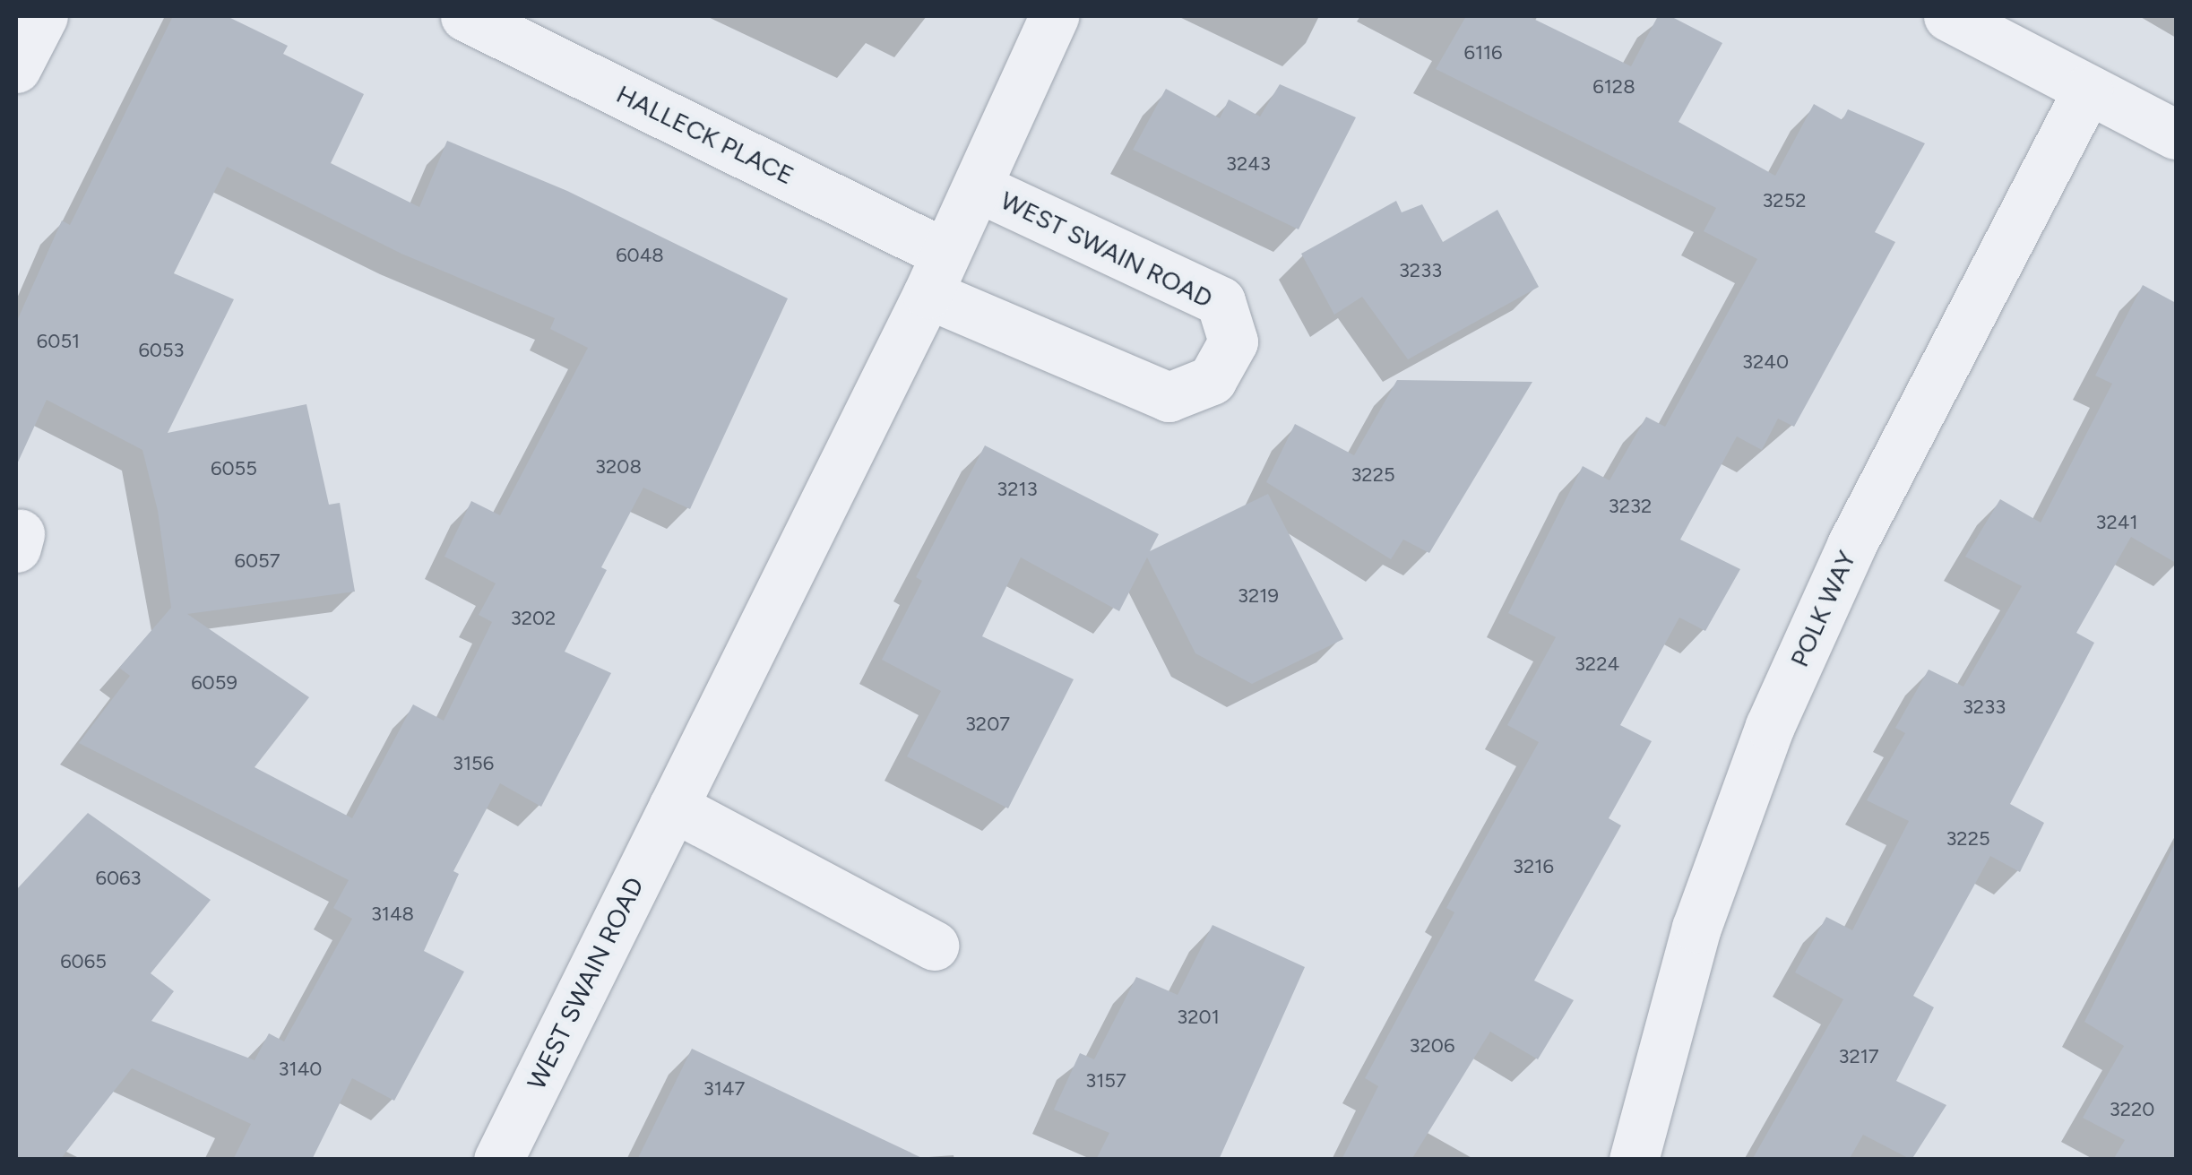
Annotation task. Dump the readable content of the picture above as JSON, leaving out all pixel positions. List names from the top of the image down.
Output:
{
  "streets": {
    "street": ["HALLECK PLACE", "WEST SWAIN ROAD", "POLK WAY"]
  },
  "crossings": [
    ["HALLECK PLACE", "WEST SWAIN ROAD"]
  ],
  "house_numbers": [
    "6116",
    "6128",
    "3243",
    "3252",
    "6048",
    "3233",
    "6051",
    "6053",
    "3240",
    "3208",
    "6055",
    "3225",
    "3213",
    "3232",
    "3241",
    "6057",
    "3219",
    "3202",
    "3224",
    "6059",
    "3233",
    "3207",
    "3156",
    "3225",
    "3216",
    "6063",
    "3148",
    "6065",
    "3201",
    "3206",
    "3217",
    "3140",
    "3157",
    "3147",
    "3220"
  ]
}
